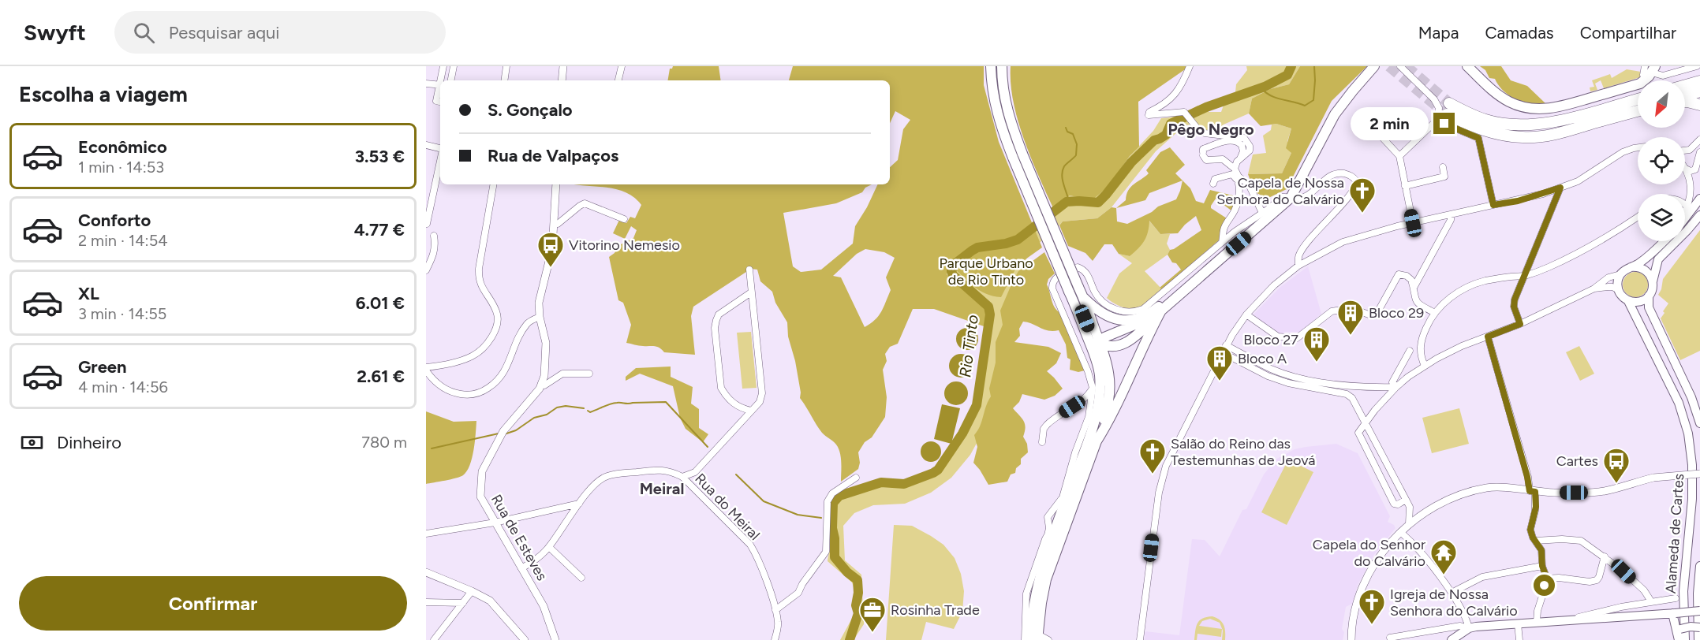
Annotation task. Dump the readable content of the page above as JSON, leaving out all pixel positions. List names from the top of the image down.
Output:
{
  "streets": {
    "main road": ["Alameda de Cartes"],
    "street": ["Rua do Meiral", "Rua de Esteves"]
  },
  "crossings": [
    ["Rua do Meiral", "Rua de Esteves"]
  ],
  "districts": ["Pêgo Negro", "Meiral"],
  "water": ["Rio Tinto"],
  "parks": ["Parque Urbano de Rio Tinto"],
  "places": {
    "church": ["Capela de Nossa Senhora do Calvário", "Salão do Reino das Testemunhas de Jeová", "Igreja de Nossa Senhora do Calvário"],
    "bus stop": ["Vitorino Nemesio", "Cartes"],
    "building": ["Bloco 29", "Bloco 27", "Bloco A"],
    "temple": ["Capela do Senhor do Calvário"],
    "office": ["Rosinha Trade"]
  },
  "north": "bottom left",
  "page": {
    "header": "Swyft",
    "search": "Pesquisar aqui",
    "nav": ["Mapa", "Camadas", "Compartilhar"],
    "heading": "Escolha a viagem",
    "banner": ["S. Gonçalo", "Rua de Valpaços"],
    "bubble": "2 min",
    "list": [
      {
        "name": "Econômico",
        "note": "1 min · 14:53",
        "value": "3.53 €"
      },
      {
        "name": "Conforto",
        "note": "2 min · 14:54",
        "value": "4.77 €"
      },
      {
        "name": "XL",
        "note": "3 min · 14:55",
        "value": "6.01 €"
      },
      {
        "name": "Green",
        "note": "4 min · 14:56",
        "value": "2.61 €"
      }
    ],
    "pay": ["Dinheiro", "780 m"],
    "buttons": "Confirmar"
  }
}
